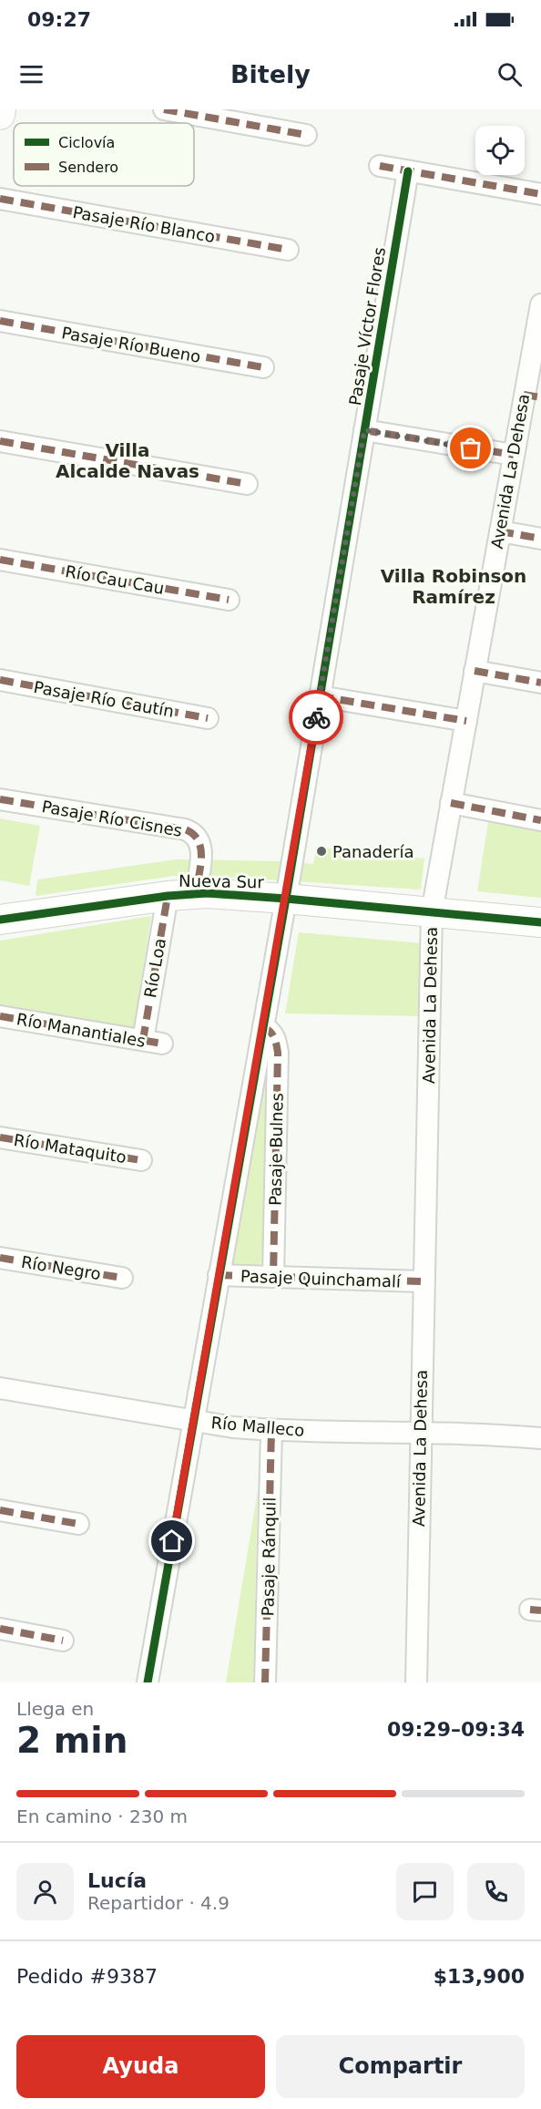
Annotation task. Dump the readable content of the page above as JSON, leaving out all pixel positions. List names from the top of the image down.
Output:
{
  "streets": {
    "street": [
      "Pasaje Río Blanco",
      "Pasaje Víctor Flores",
      "Pasaje Río Bueno",
      "Avenida La Dehesa",
      "Río Cau Cau",
      "Pasaje Río Cautín",
      "Pasaje Río Cisnes",
      "Nueva Sur",
      "Río Loa",
      "Río Manantiales",
      "Río Mataquito",
      "Pasaje Bulnes",
      "Río Negro",
      "Pasaje Quinchamalí",
      "Río Malleco",
      "Pasaje Ránquil"
    ]
  },
  "crossings": [
    ["Pasaje Víctor Flores", "Nueva Sur"],
    ["Pasaje Víctor Flores", "Pasaje Bulnes"],
    ["Pasaje Víctor Flores", "Pasaje Quinchamalí"],
    ["Pasaje Víctor Flores", "Río Malleco"],
    ["Avenida La Dehesa", "Nueva Sur"],
    ["Avenida La Dehesa", "Pasaje Quinchamalí"],
    ["Avenida La Dehesa", "Río Malleco"],
    ["Pasaje Río Cisnes", "Nueva Sur"],
    ["Nueva Sur", "Río Loa"],
    ["Río Loa", "Río Manantiales"],
    ["Pasaje Bulnes", "Pasaje Quinchamalí"],
    ["Río Malleco", "Pasaje Ránquil"]
  ],
  "districts": ["Villa Alcalde Navas", "Villa Robinson Ramírez"],
  "places": ["Panadería"],
  "legend": ["Ciclovía", "Sendero"],
  "page": {
    "status": "09:27",
    "header": "Bitely",
    "heading": ["2 min", "Llega en", "09:29–09:34"],
    "panel": [
      "Lucía",
      "Repartidor · 4.9",
      "Pedido #9387",
      "$13,900"
    ],
    "bar": "En camino · 230 m",
    "buttons": ["Ayuda", "Compartir"]
  }
}
